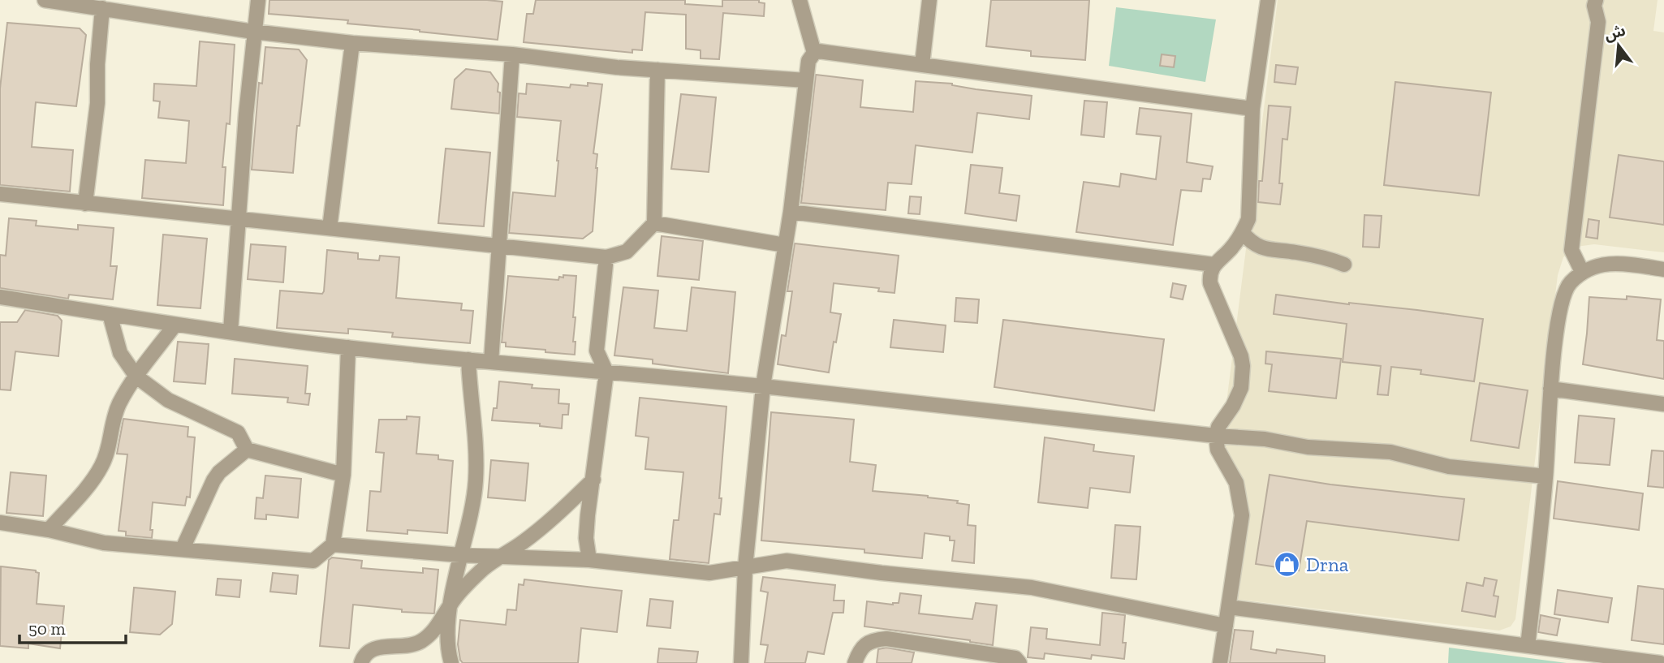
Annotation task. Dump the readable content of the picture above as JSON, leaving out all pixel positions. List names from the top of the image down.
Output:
{
  "places": {
    "shop": ["Drna"]
  },
  "scale_bar": "50 m",
  "north": "top"
}
